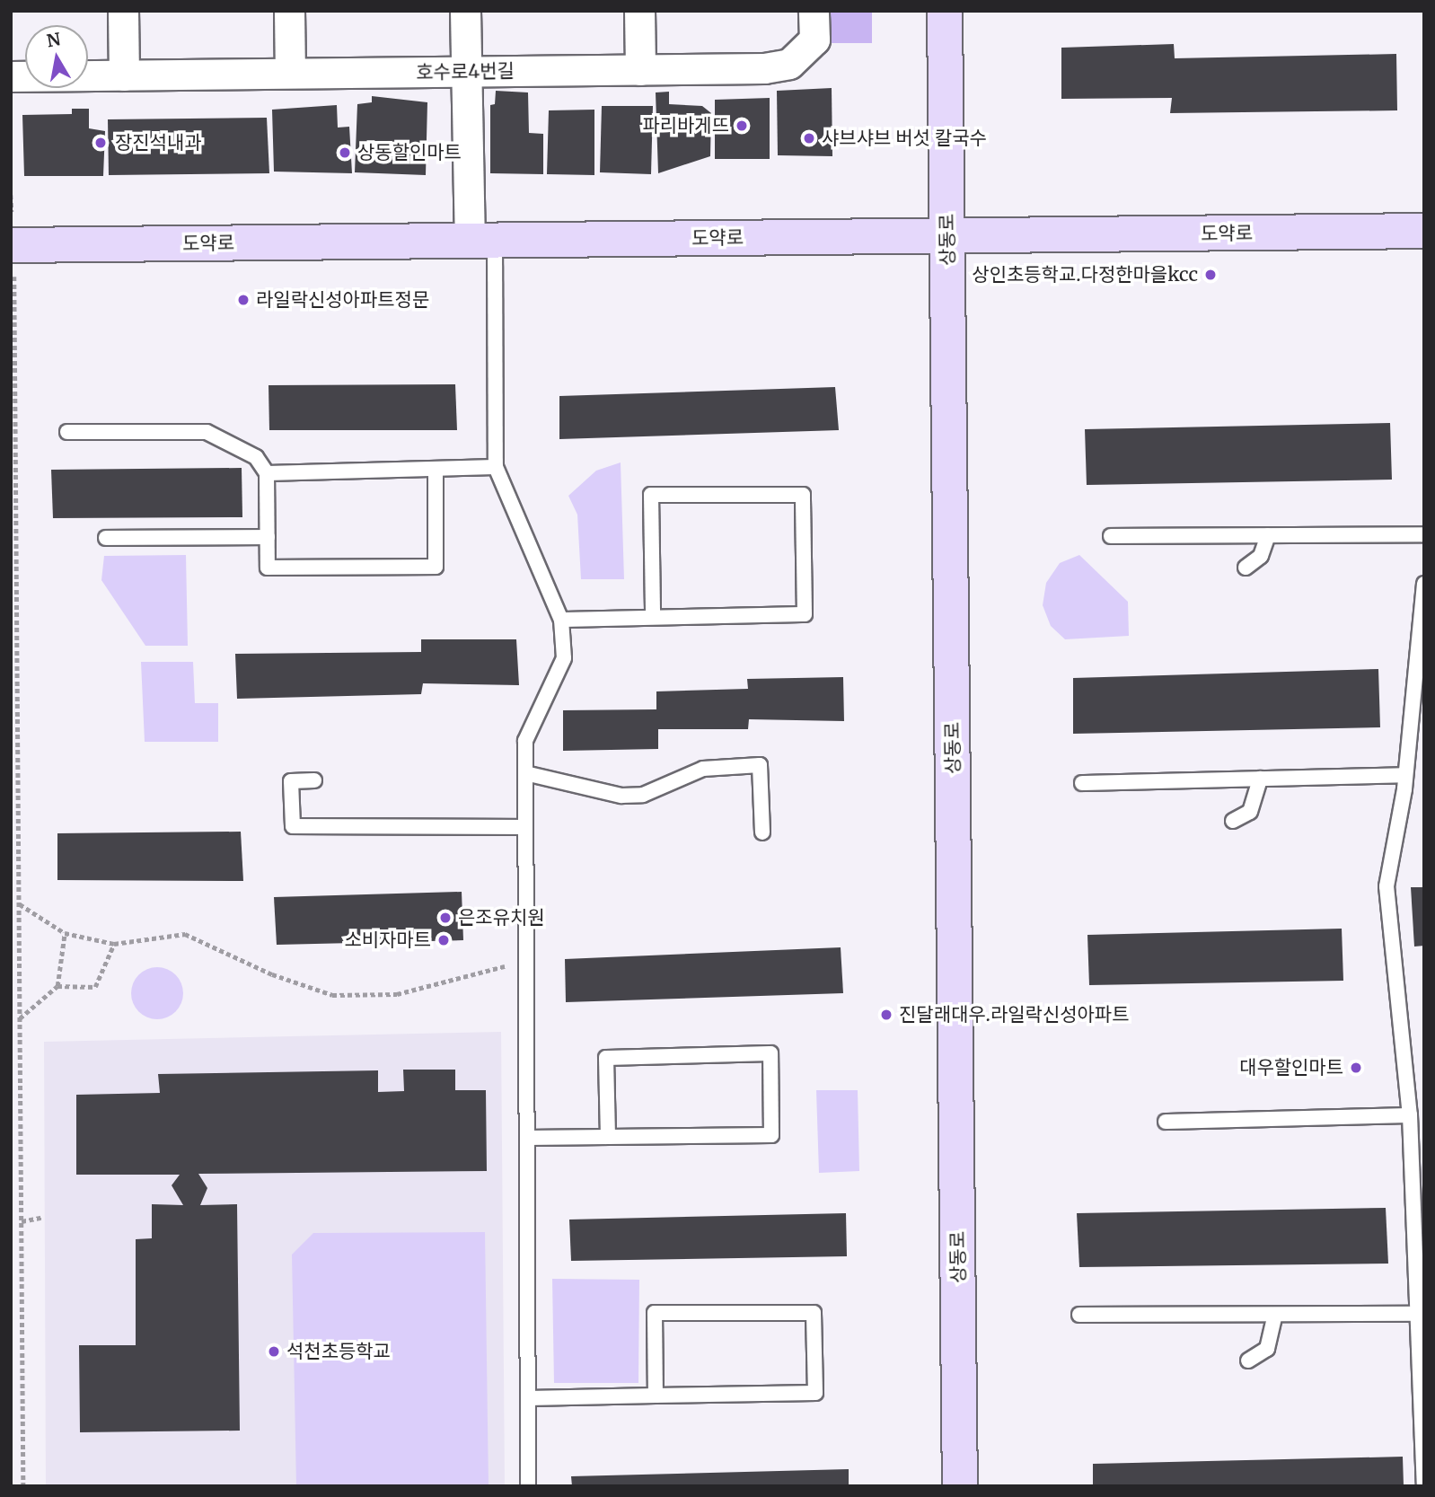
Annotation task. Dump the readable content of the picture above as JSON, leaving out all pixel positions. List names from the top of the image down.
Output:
{
  "streets": {
    "street": ["호수로4번길", "도약로", "상동로"]
  },
  "crossings": [
    ["도약로", "상동로"]
  ],
  "places": [
    "파리바게뜨",
    "샤브샤브 버섯 칼국수",
    "장진석내과",
    "상동할인마트",
    "상인초등학교.다정한마을kcc",
    "라일락신성아파트정문",
    "은조유치원",
    "소비자마트",
    "진달래대우.라일락신성아파트",
    "대우할인마트",
    "석천초등학교"
  ],
  "north": "top"
}
